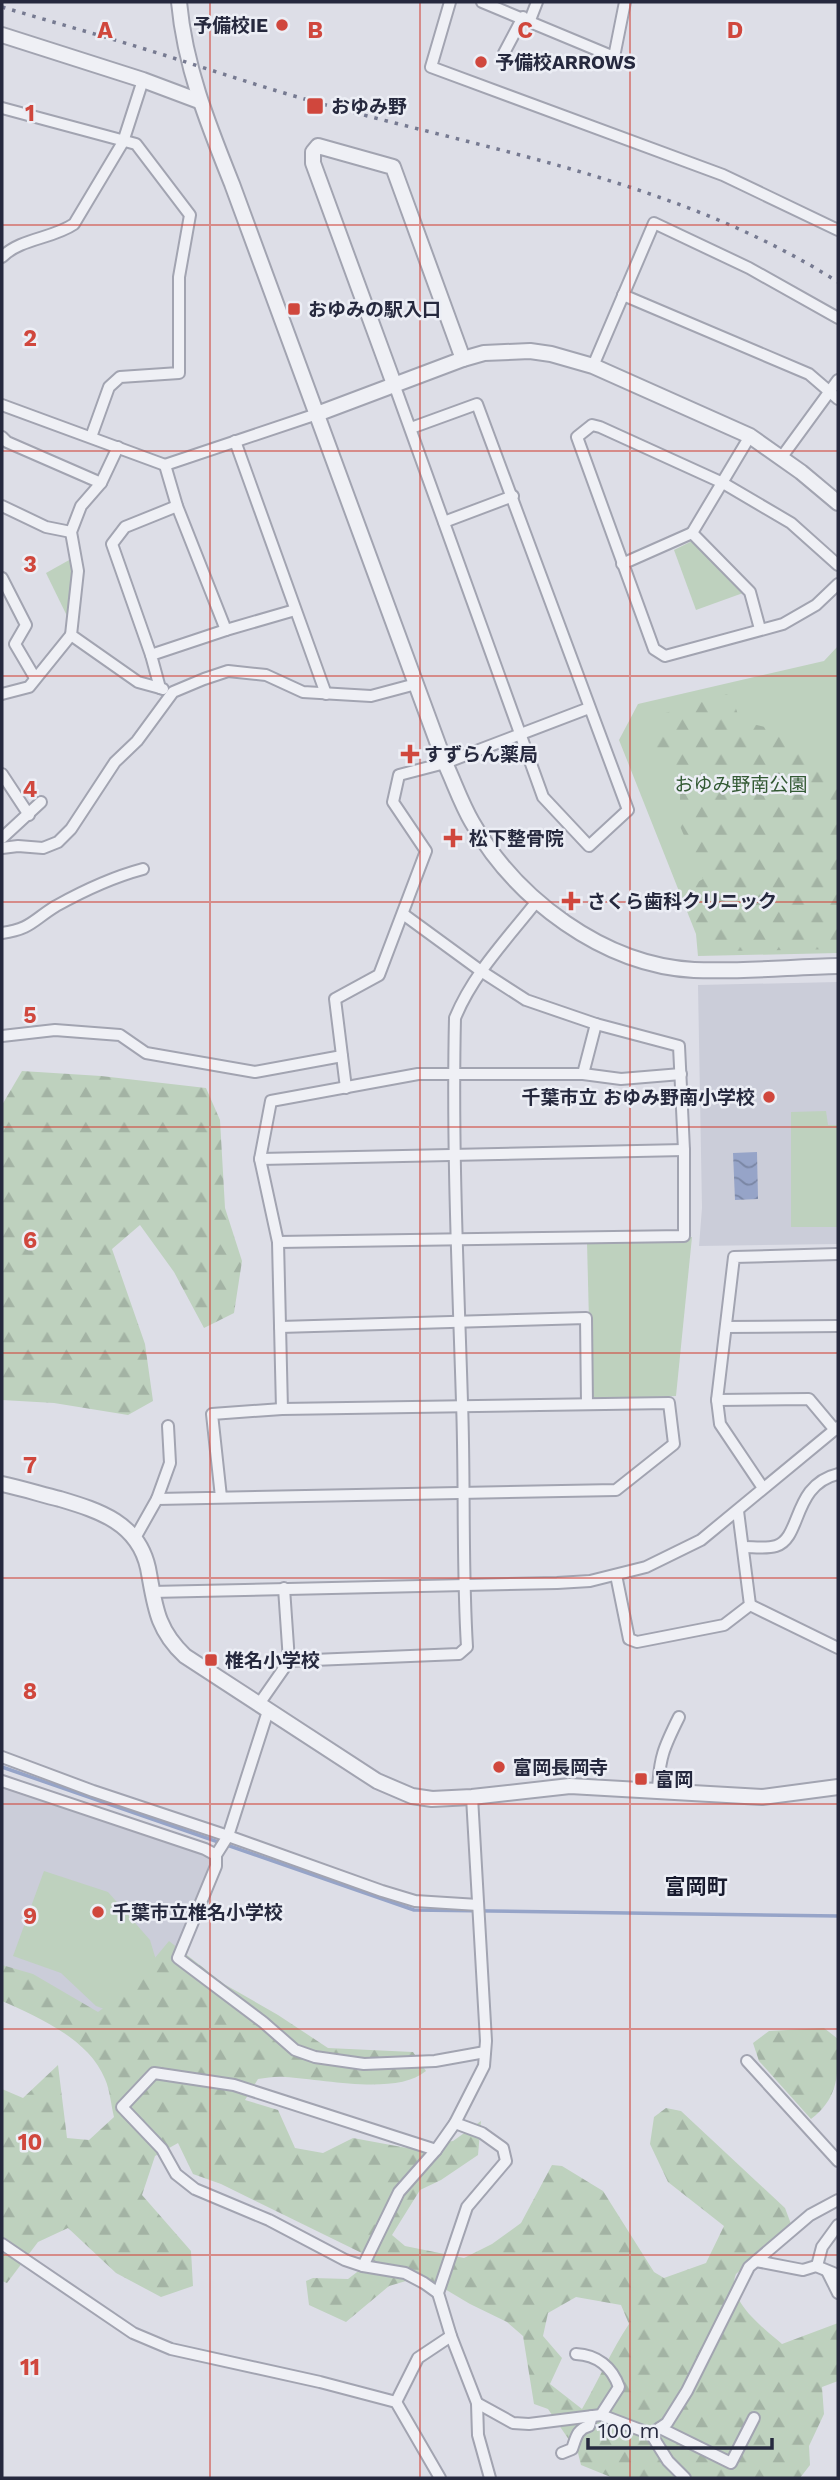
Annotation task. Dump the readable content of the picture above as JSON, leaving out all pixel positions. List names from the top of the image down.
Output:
{
  "districts": ["富岡町"],
  "parks": ["おゆみ野南公園"],
  "places": {
    "other": [
      "予備校IE",
      "予備校ARROWS",
      "千葉市立 おゆみ野南小学校",
      "富岡長岡寺",
      "千葉市立椎名小学校"
    ],
    "transit": [
      "おゆみ野",
      "おゆみの駅入口",
      "椎名小学校",
      "富岡"
    ],
    "health": ["すずらん薬局", "松下整骨院", "さくら歯科クリニック"]
  },
  "scale_bar": "100 m",
  "grid": {
    "columns": [
      "A",
      "B",
      "C",
      "D"
    ],
    "rows": [
      "1",
      "2",
      "3",
      "4",
      "5",
      "6",
      "7",
      "8",
      "9",
      "10",
      "11"
    ]
  }
}
